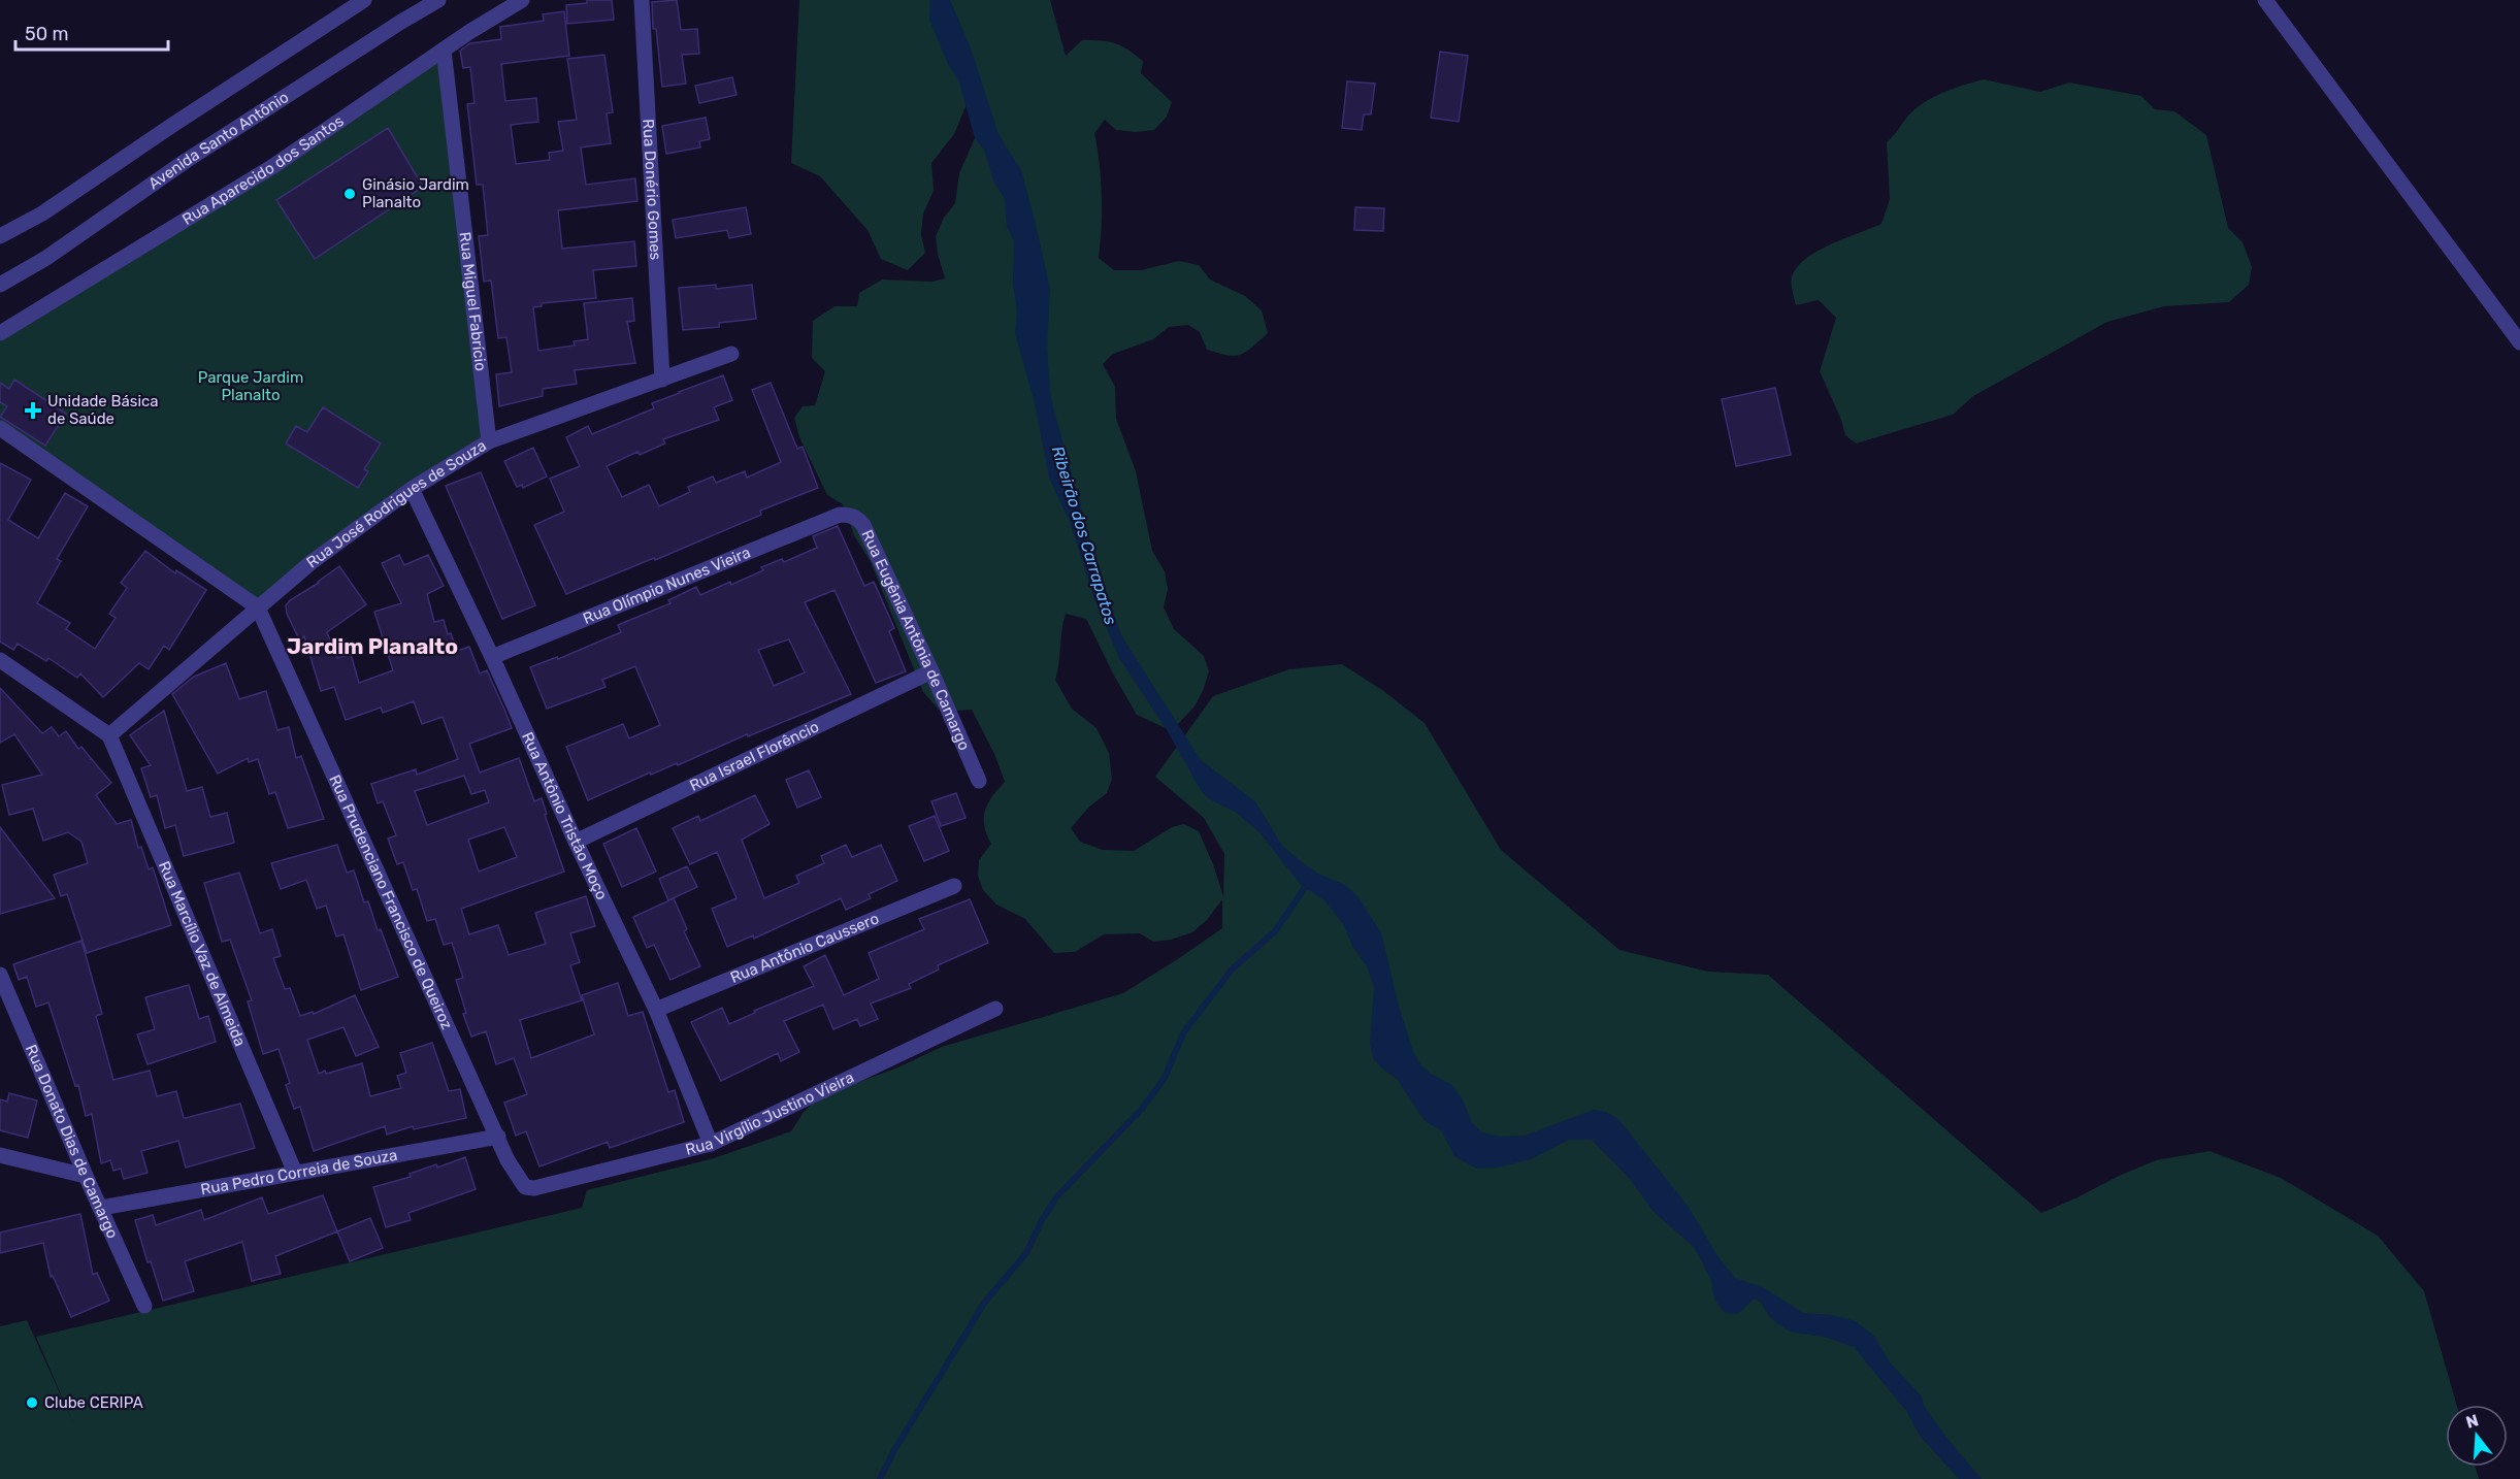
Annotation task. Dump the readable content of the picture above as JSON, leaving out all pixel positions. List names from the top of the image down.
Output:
{
  "streets": {
    "street": [
      "Avenida Santo Antônio",
      "Rua Aparecido dos Santos",
      "Rua Donério Gomes",
      "Rua Miguel Fabrício",
      "Rua José Rodrigues de Souza",
      "Rua Olímpio Nunes Vieira",
      "Rua Eugênia Antônia de Camargo",
      "Rua Israel Florêncio",
      "Rua Antônio Tristão Moço",
      "Rua Prudenciano Francisco de Queiroz",
      "Rua Antônio Caussero",
      "Rua Marcílio Vaz de Almeida",
      "Rua Virgílio Justino Vieira",
      "Rua Donato Dias de Camargo",
      "Rua Pedro Correia de Souza"
    ]
  },
  "crossings": [
    ["Rua Aparecido dos Santos", "Rua Miguel Fabrício"],
    ["Rua Donério Gomes", "Rua José Rodrigues de Souza"],
    ["Rua Miguel Fabrício", "Rua José Rodrigues de Souza"],
    ["Rua José Rodrigues de Souza", "Rua Antônio Tristão Moço"],
    ["Rua José Rodrigues de Souza", "Rua Prudenciano Francisco de Queiroz"],
    ["Rua José Rodrigues de Souza", "Rua Marcílio Vaz de Almeida"],
    ["Rua Olímpio Nunes Vieira", "Rua Eugênia Antônia de Camargo"],
    ["Rua Olímpio Nunes Vieira", "Rua Antônio Tristão Moço"],
    ["Rua Eugênia Antônia de Camargo", "Rua Israel Florêncio"],
    ["Rua Israel Florêncio", "Rua Antônio Tristão Moço"],
    ["Rua Antônio Tristão Moço", "Rua Antônio Caussero"],
    ["Rua Antônio Tristão Moço", "Rua Virgílio Justino Vieira"],
    ["Rua Prudenciano Francisco de Queiroz", "Rua Virgílio Justino Vieira"],
    ["Rua Prudenciano Francisco de Queiroz", "Rua Pedro Correia de Souza"],
    ["Rua Marcílio Vaz de Almeida", "Rua Pedro Correia de Souza"],
    ["Rua Donato Dias de Camargo", "Rua Pedro Correia de Souza"]
  ],
  "districts": ["Jardim Planalto"],
  "water": ["Ribeirão dos Carrapatos"],
  "parks": ["Parque Jardim Planalto"],
  "places": {
    "other": ["Ginásio Jardim Planalto", "Clube CERIPA"],
    "health": ["Unidade Básica de Saúde"]
  },
  "scale_bar": "50 m",
  "north": "top"
}
